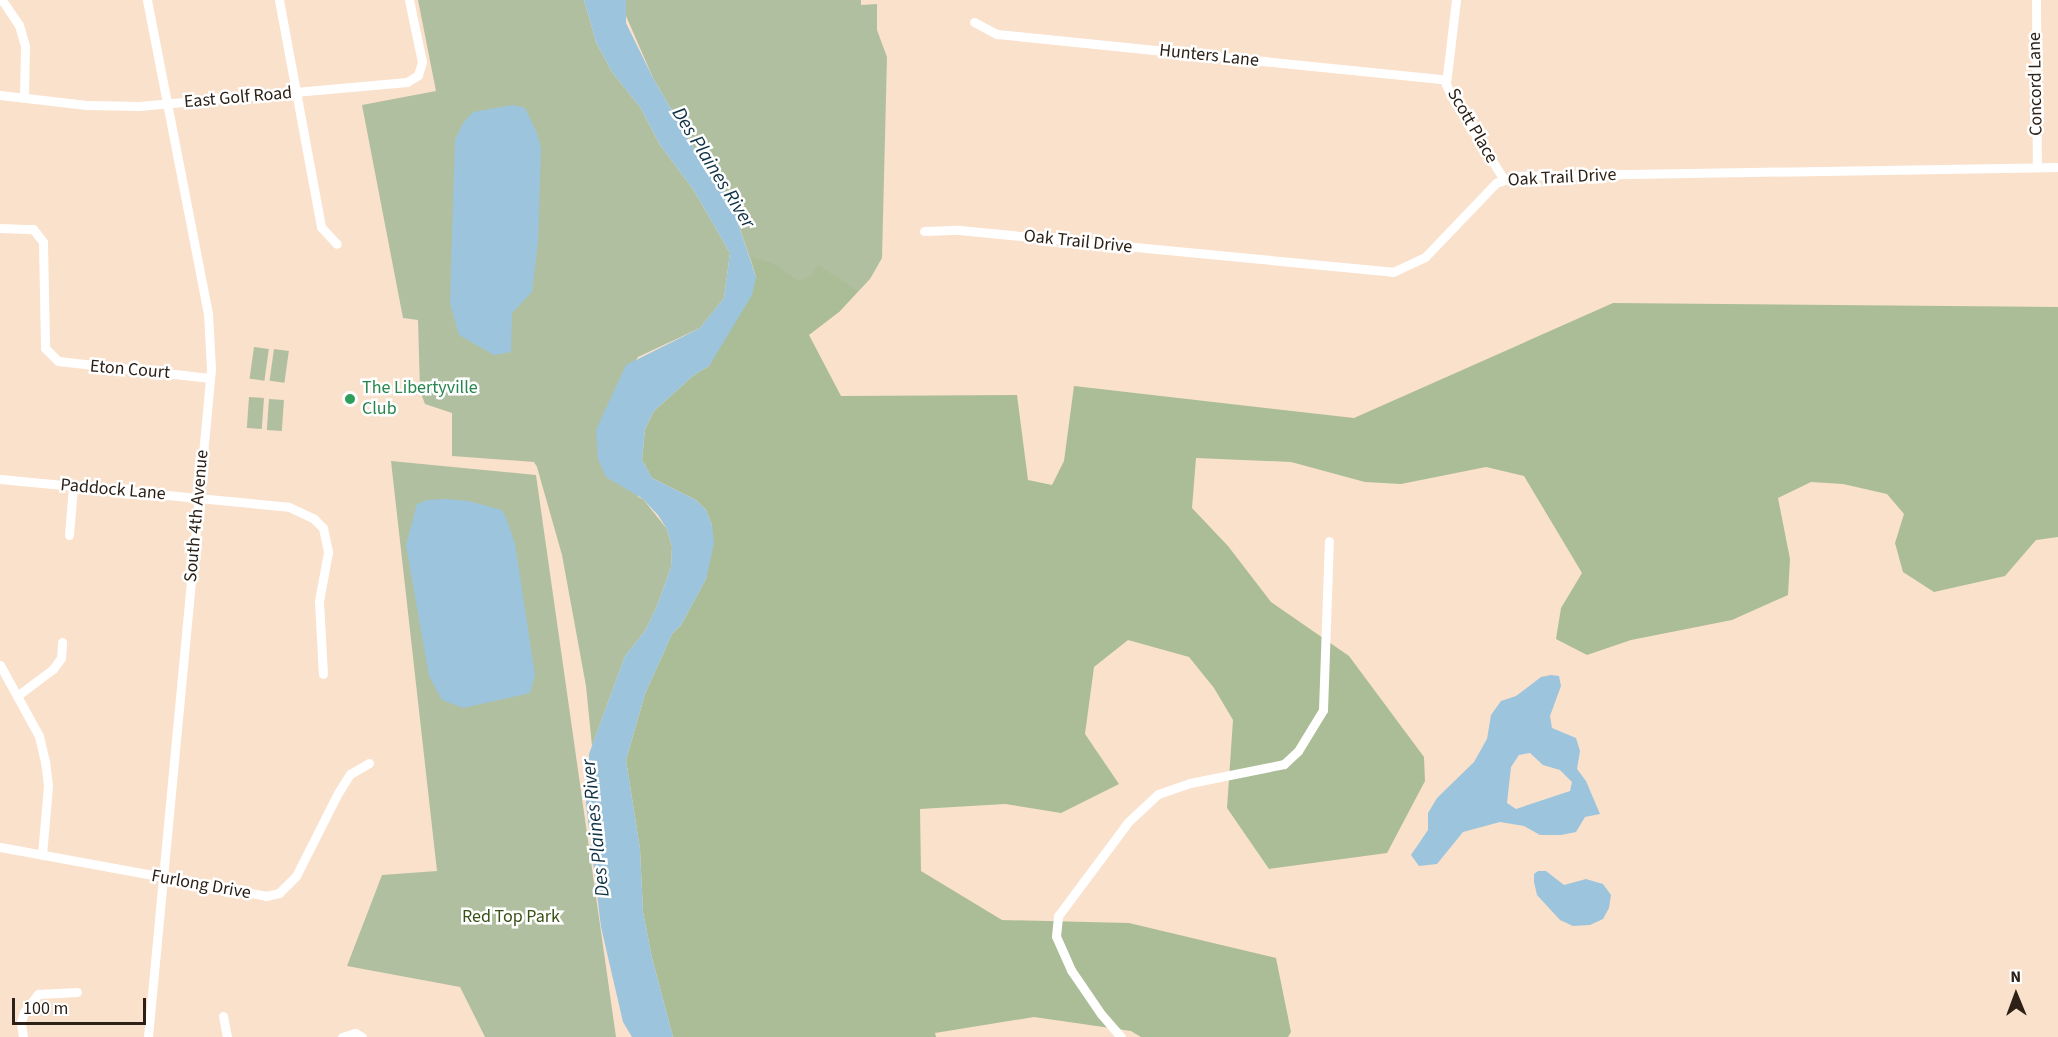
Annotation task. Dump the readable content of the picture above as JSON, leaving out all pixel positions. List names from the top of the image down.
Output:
{
  "streets": {
    "street": [
      "Hunters Lane",
      "Concord Lane",
      "East Golf Road",
      "Scott Place",
      "Oak Trail Drive",
      "Eton Court",
      "Paddock Lane",
      "South 4th Avenue",
      "Furlong Drive"
    ]
  },
  "crossings": [
    ["Hunters Lane", "Scott Place"],
    ["Concord Lane", "Oak Trail Drive"],
    ["East Golf Road", "South 4th Avenue"],
    ["Scott Place", "Oak Trail Drive"],
    ["Eton Court", "South 4th Avenue"],
    ["Paddock Lane", "South 4th Avenue"],
    ["South 4th Avenue", "Furlong Drive"]
  ],
  "water": ["Des Plaines River"],
  "parks": ["Red Top Park"],
  "places": ["The Libertyville Club"],
  "scale_bar": "100 m",
  "north": "top"
}
